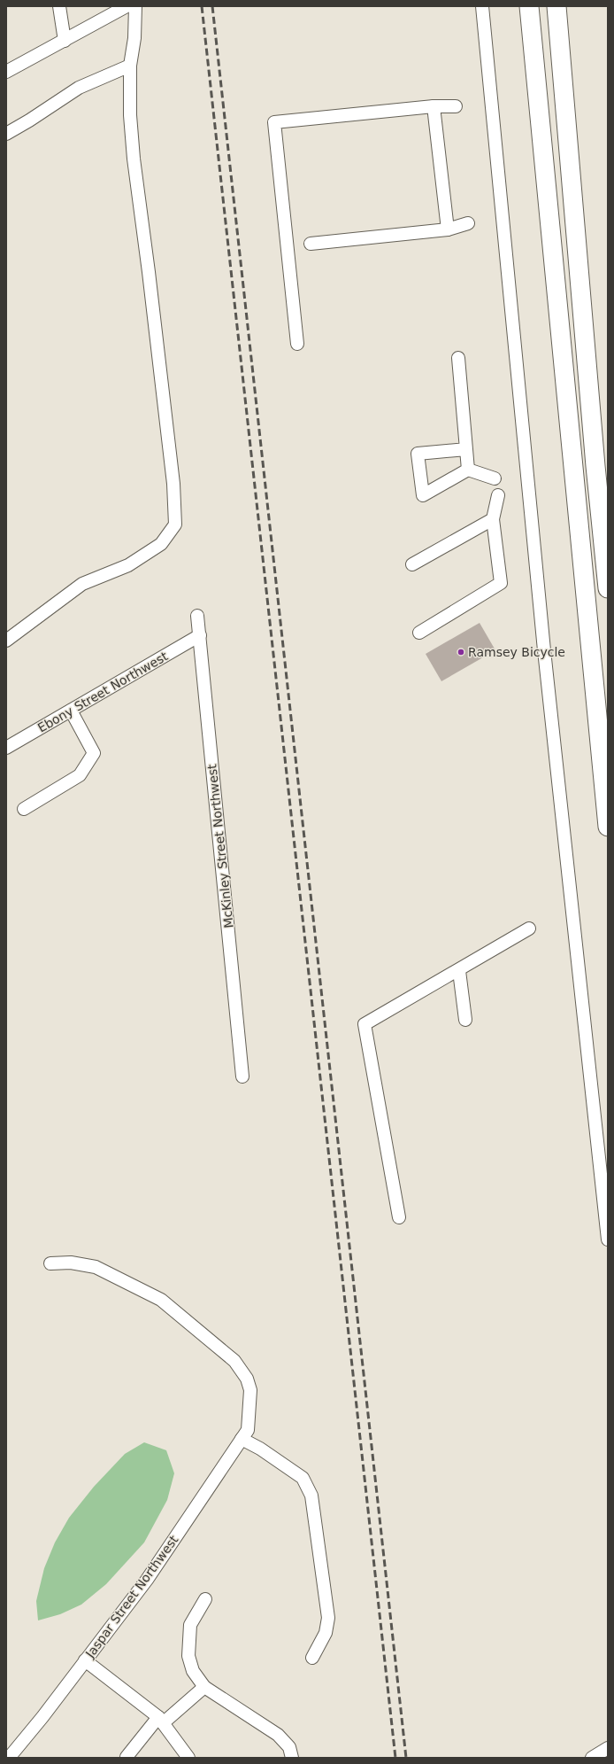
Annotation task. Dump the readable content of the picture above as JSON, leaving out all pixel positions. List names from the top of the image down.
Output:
{
  "streets": {
    "street": ["Ebony Street Northwest", "McKinley Street Northwest", "Jaspar Street Northwest"]
  },
  "crossings": [
    ["Ebony Street Northwest", "McKinley Street Northwest"]
  ],
  "places": ["Ramsey Bicycle"]
}
